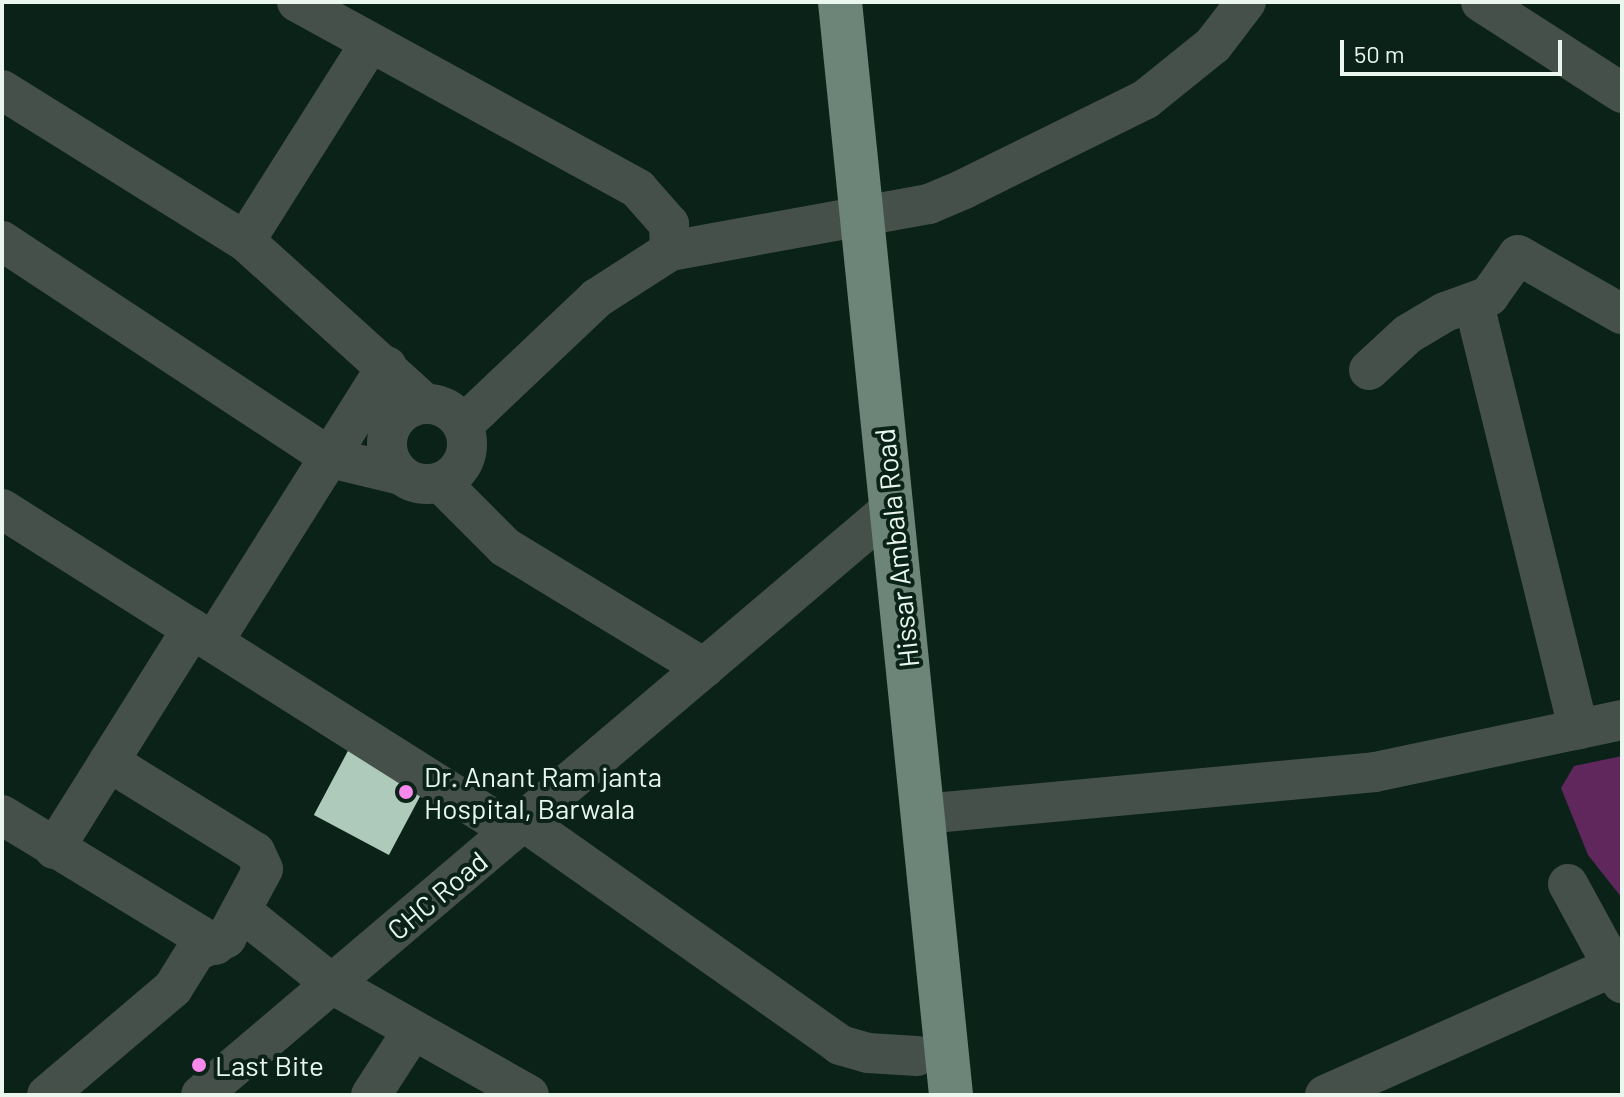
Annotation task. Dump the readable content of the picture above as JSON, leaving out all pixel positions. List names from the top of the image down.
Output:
{
  "streets": {
    "main road": ["Hissar Ambala Road"],
    "street": ["CHC Road"]
  },
  "crossings": [
    ["Hissar Ambala Road", "CHC Road"]
  ],
  "places": ["Dr. Anant Ram janta Hospital, Barwala", "Last Bite"],
  "scale_bar": "50 m"
}
